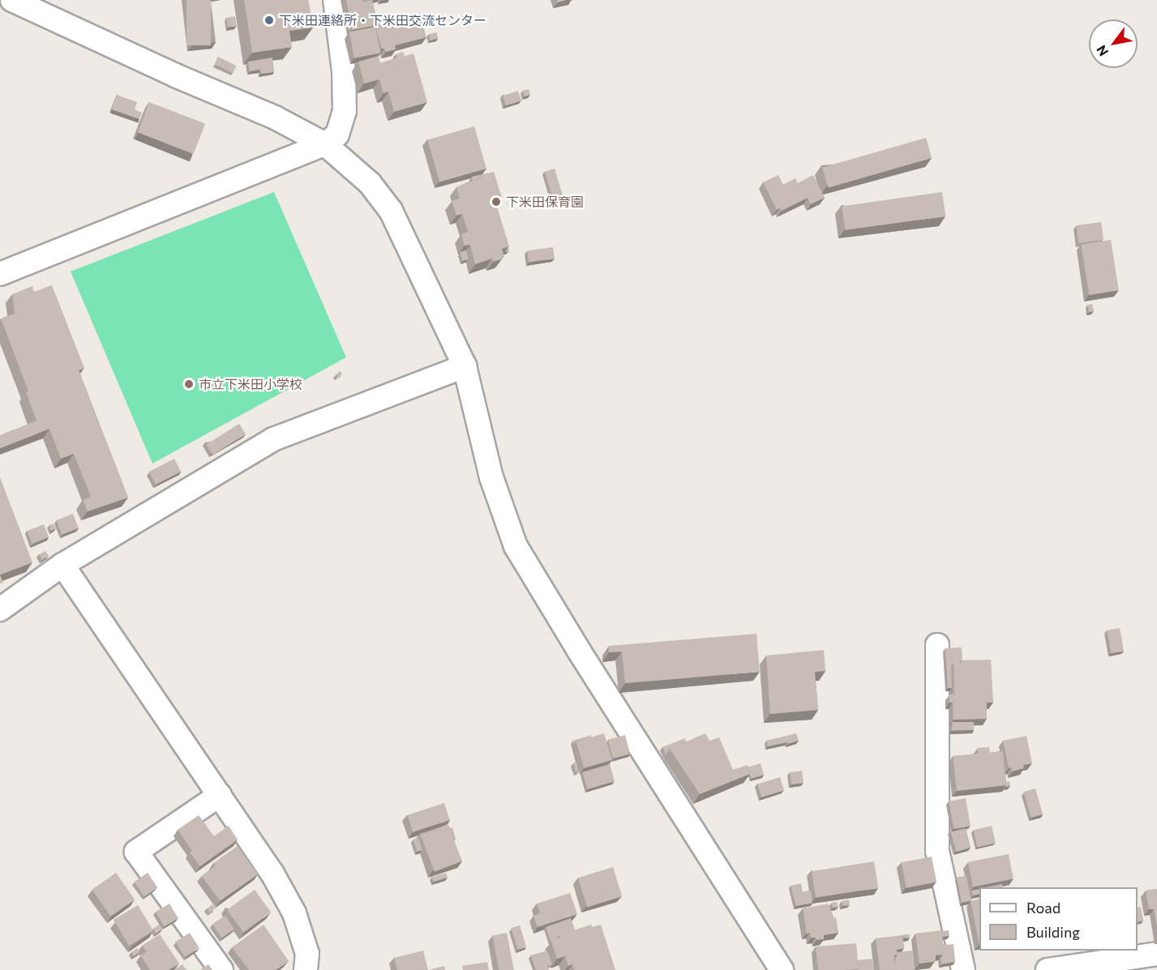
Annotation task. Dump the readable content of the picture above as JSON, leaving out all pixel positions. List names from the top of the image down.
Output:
{
  "places": ["下米田連絡所・下米田交流センター", "下米田保育園", "市立下米田小学校"],
  "legend": ["Road", "Building"],
  "north": "bottom left"
}
